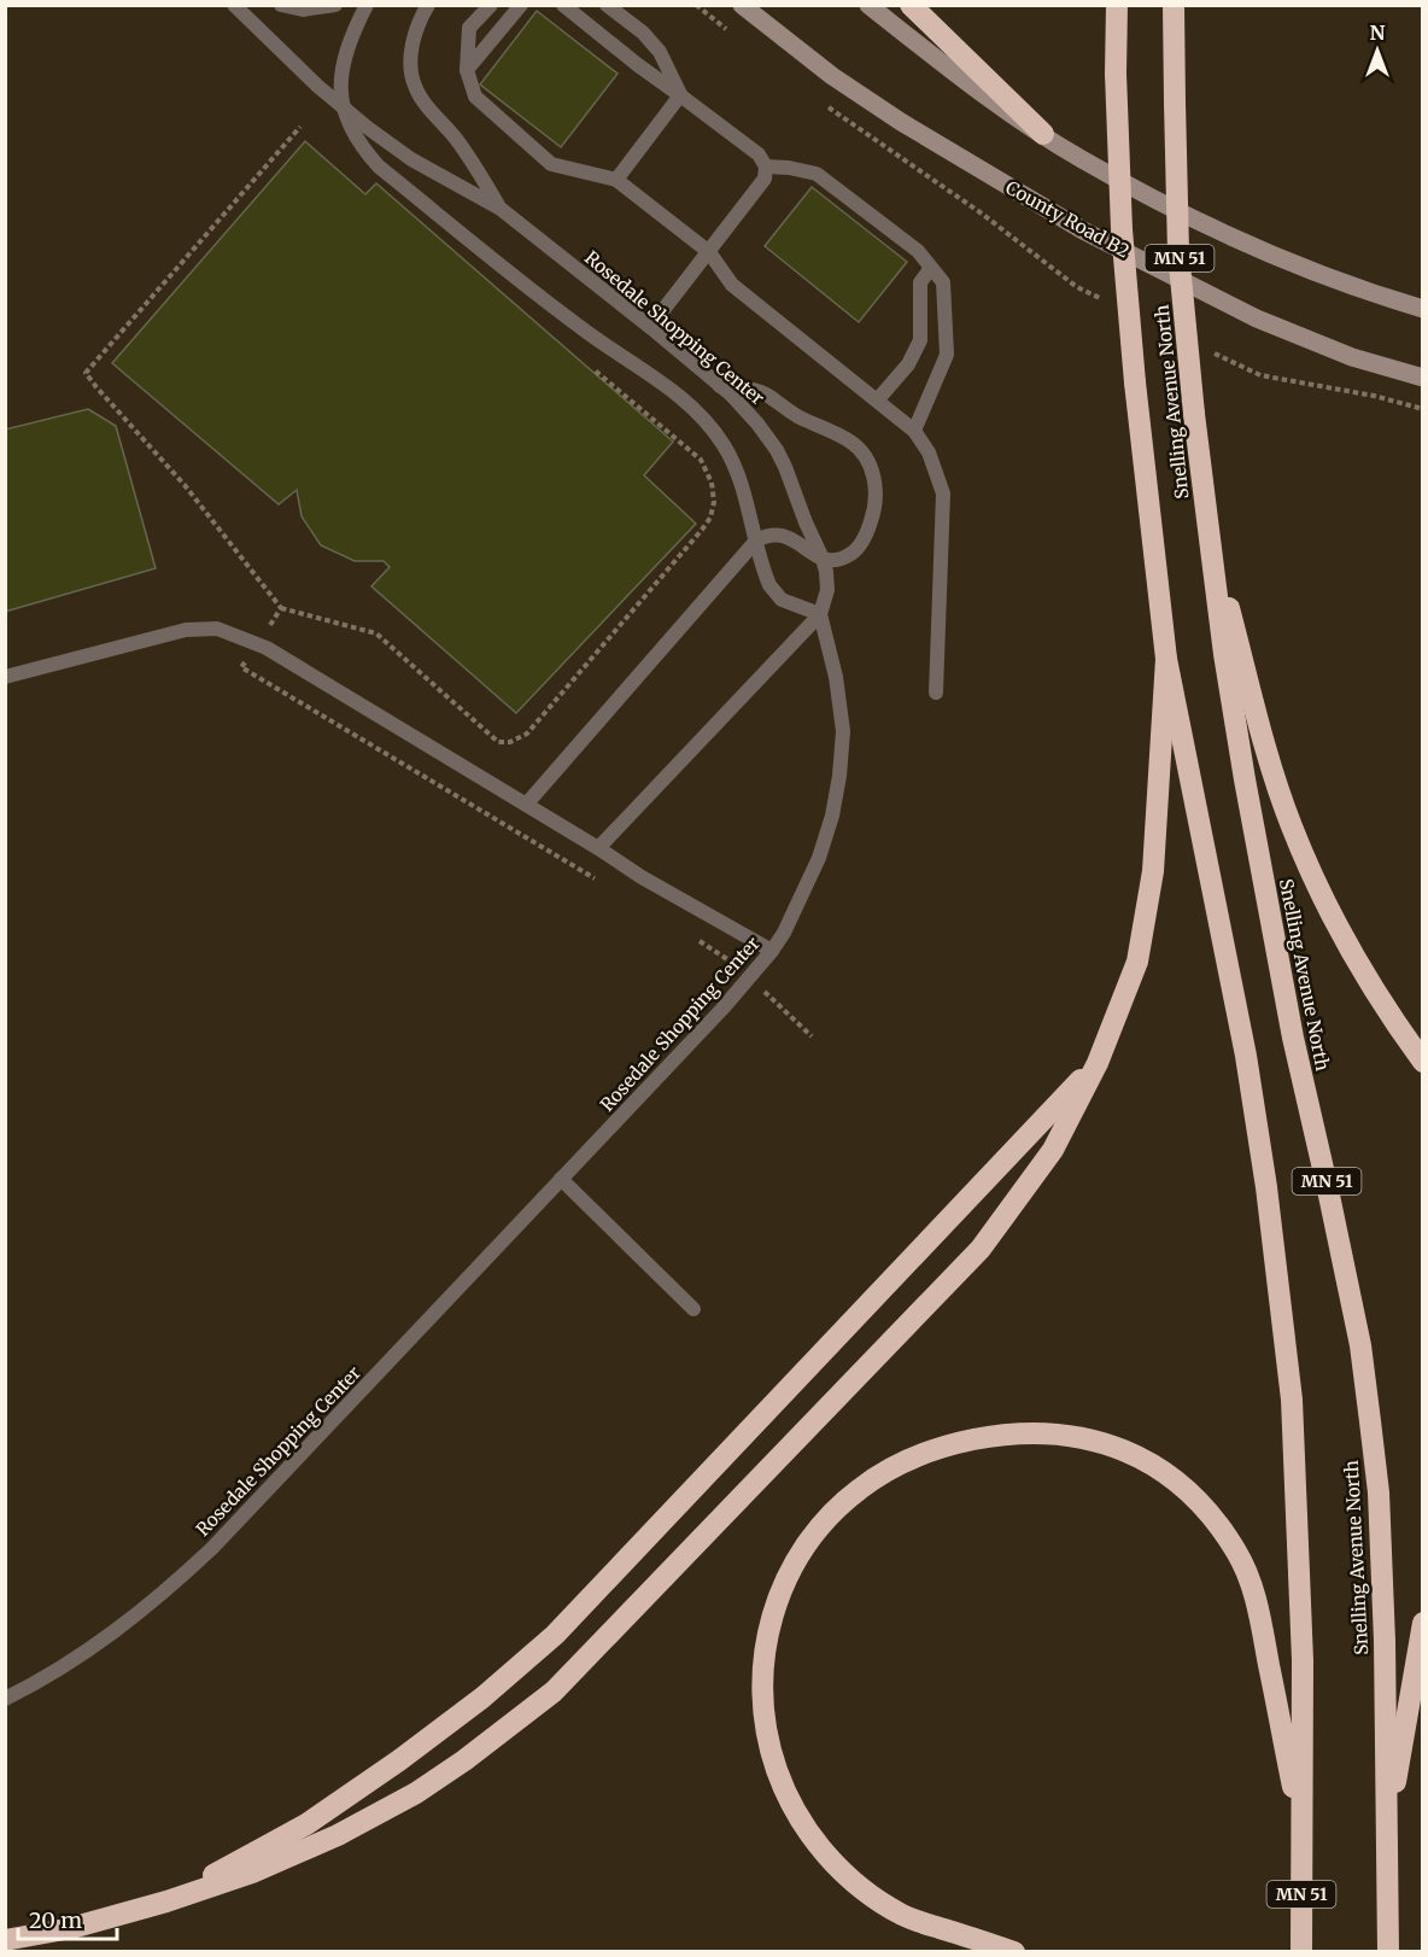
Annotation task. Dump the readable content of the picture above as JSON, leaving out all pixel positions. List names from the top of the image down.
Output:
{
  "streets": {
    "highway": ["MN 51", "Snelling Avenue North"],
    "street": ["County Road B2"],
    "lane": ["Rosedale Shopping Center"]
  },
  "scale_bar": "20 m",
  "north": "top"
}
